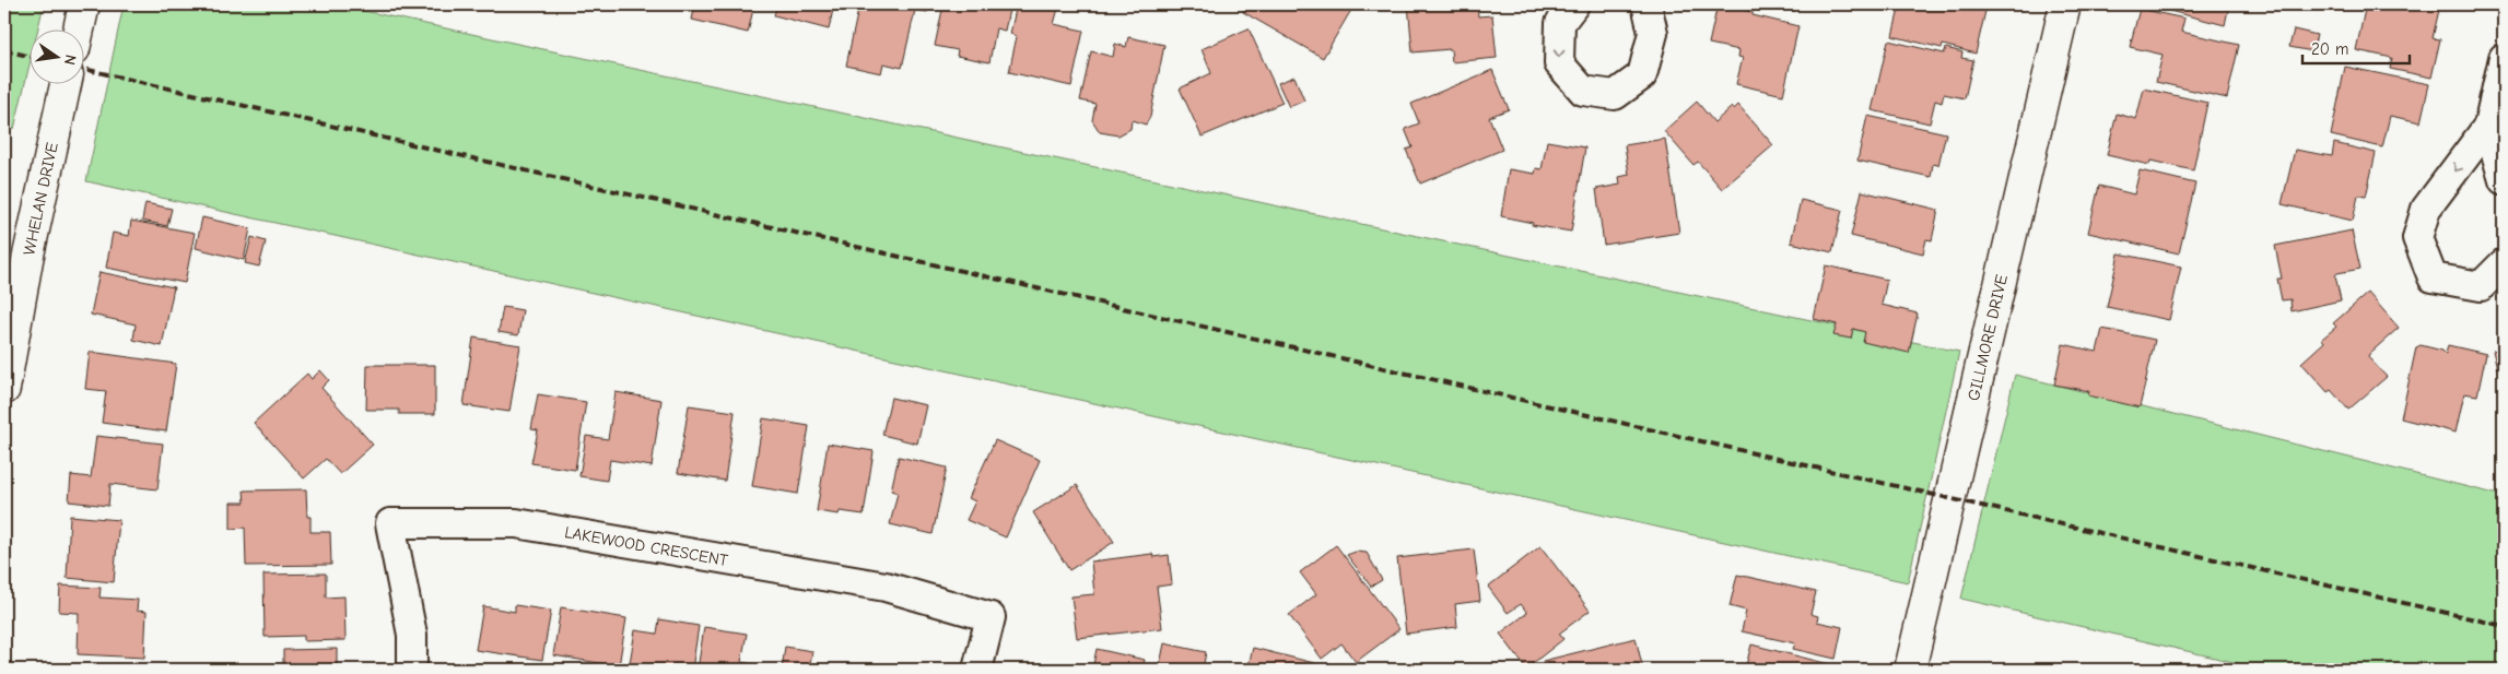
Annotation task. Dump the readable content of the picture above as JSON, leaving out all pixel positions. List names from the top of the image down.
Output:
{
  "streets": {
    "street": ["WHELAN DRIVE", "GILLMORE DRIVE", "LAKEWOOD CRESCENT"]
  },
  "scale_bar": "20 m",
  "north": "right"
}
